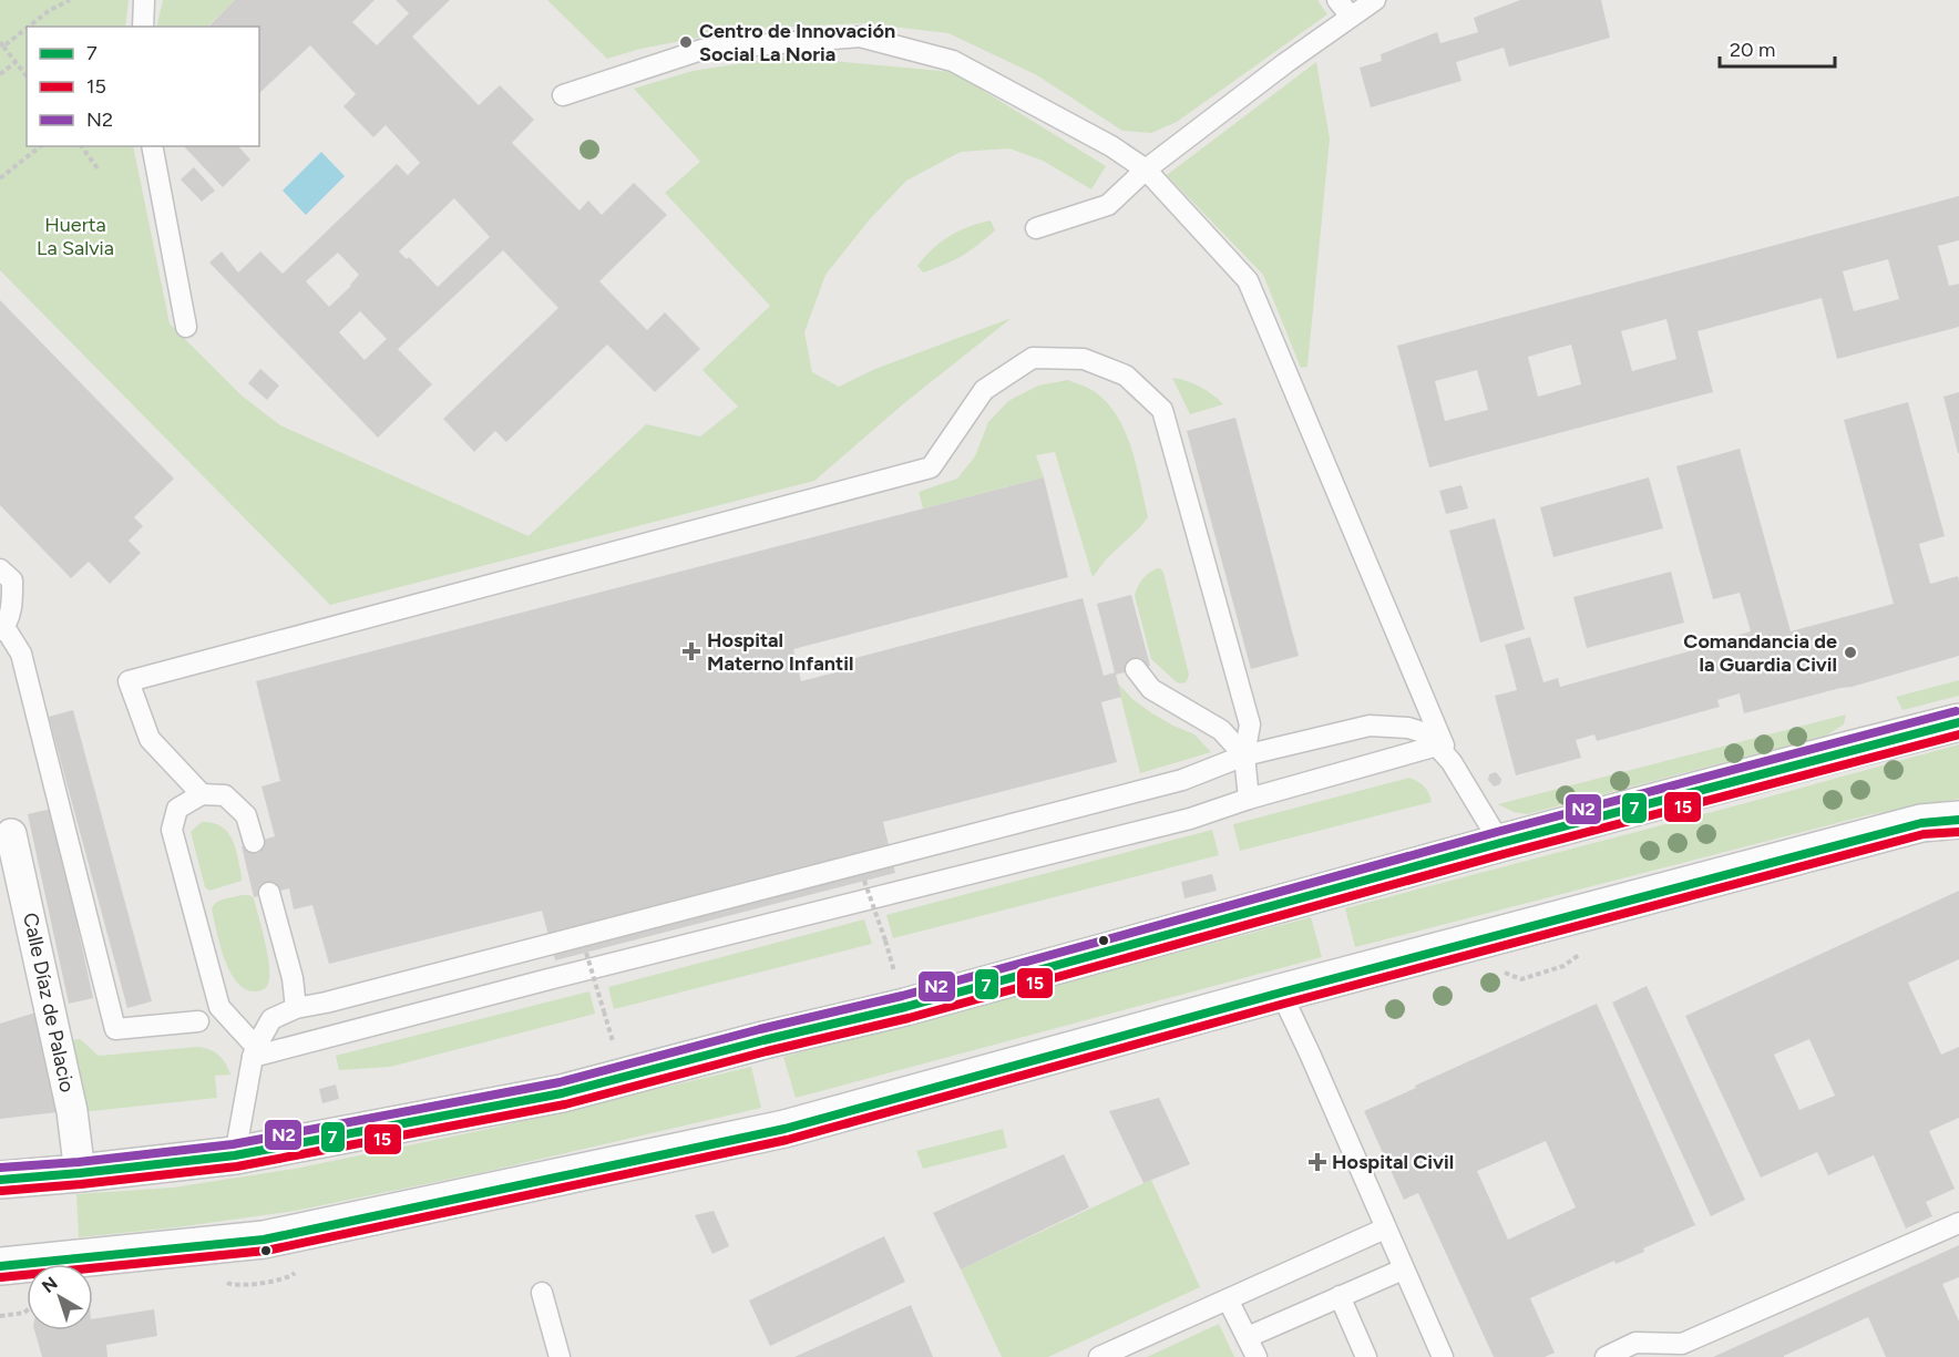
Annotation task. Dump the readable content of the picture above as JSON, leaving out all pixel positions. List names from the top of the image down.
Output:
{
  "streets": {
    "street": ["Calle Díaz de Palacio"]
  },
  "parks": ["Huerta La Salvia"],
  "places": {
    "other": ["Centro de Innovación Social La Noria", "Comandancia de la Guardia Civil"],
    "health": ["Hospital Materno Infantil", "Hospital Civil"]
  },
  "lines": ["transit line N2", "transit line 7", "transit line 15"],
  "legend": ["7", "15", "N2"],
  "scale_bar": "20 m",
  "north": "top left"
}
